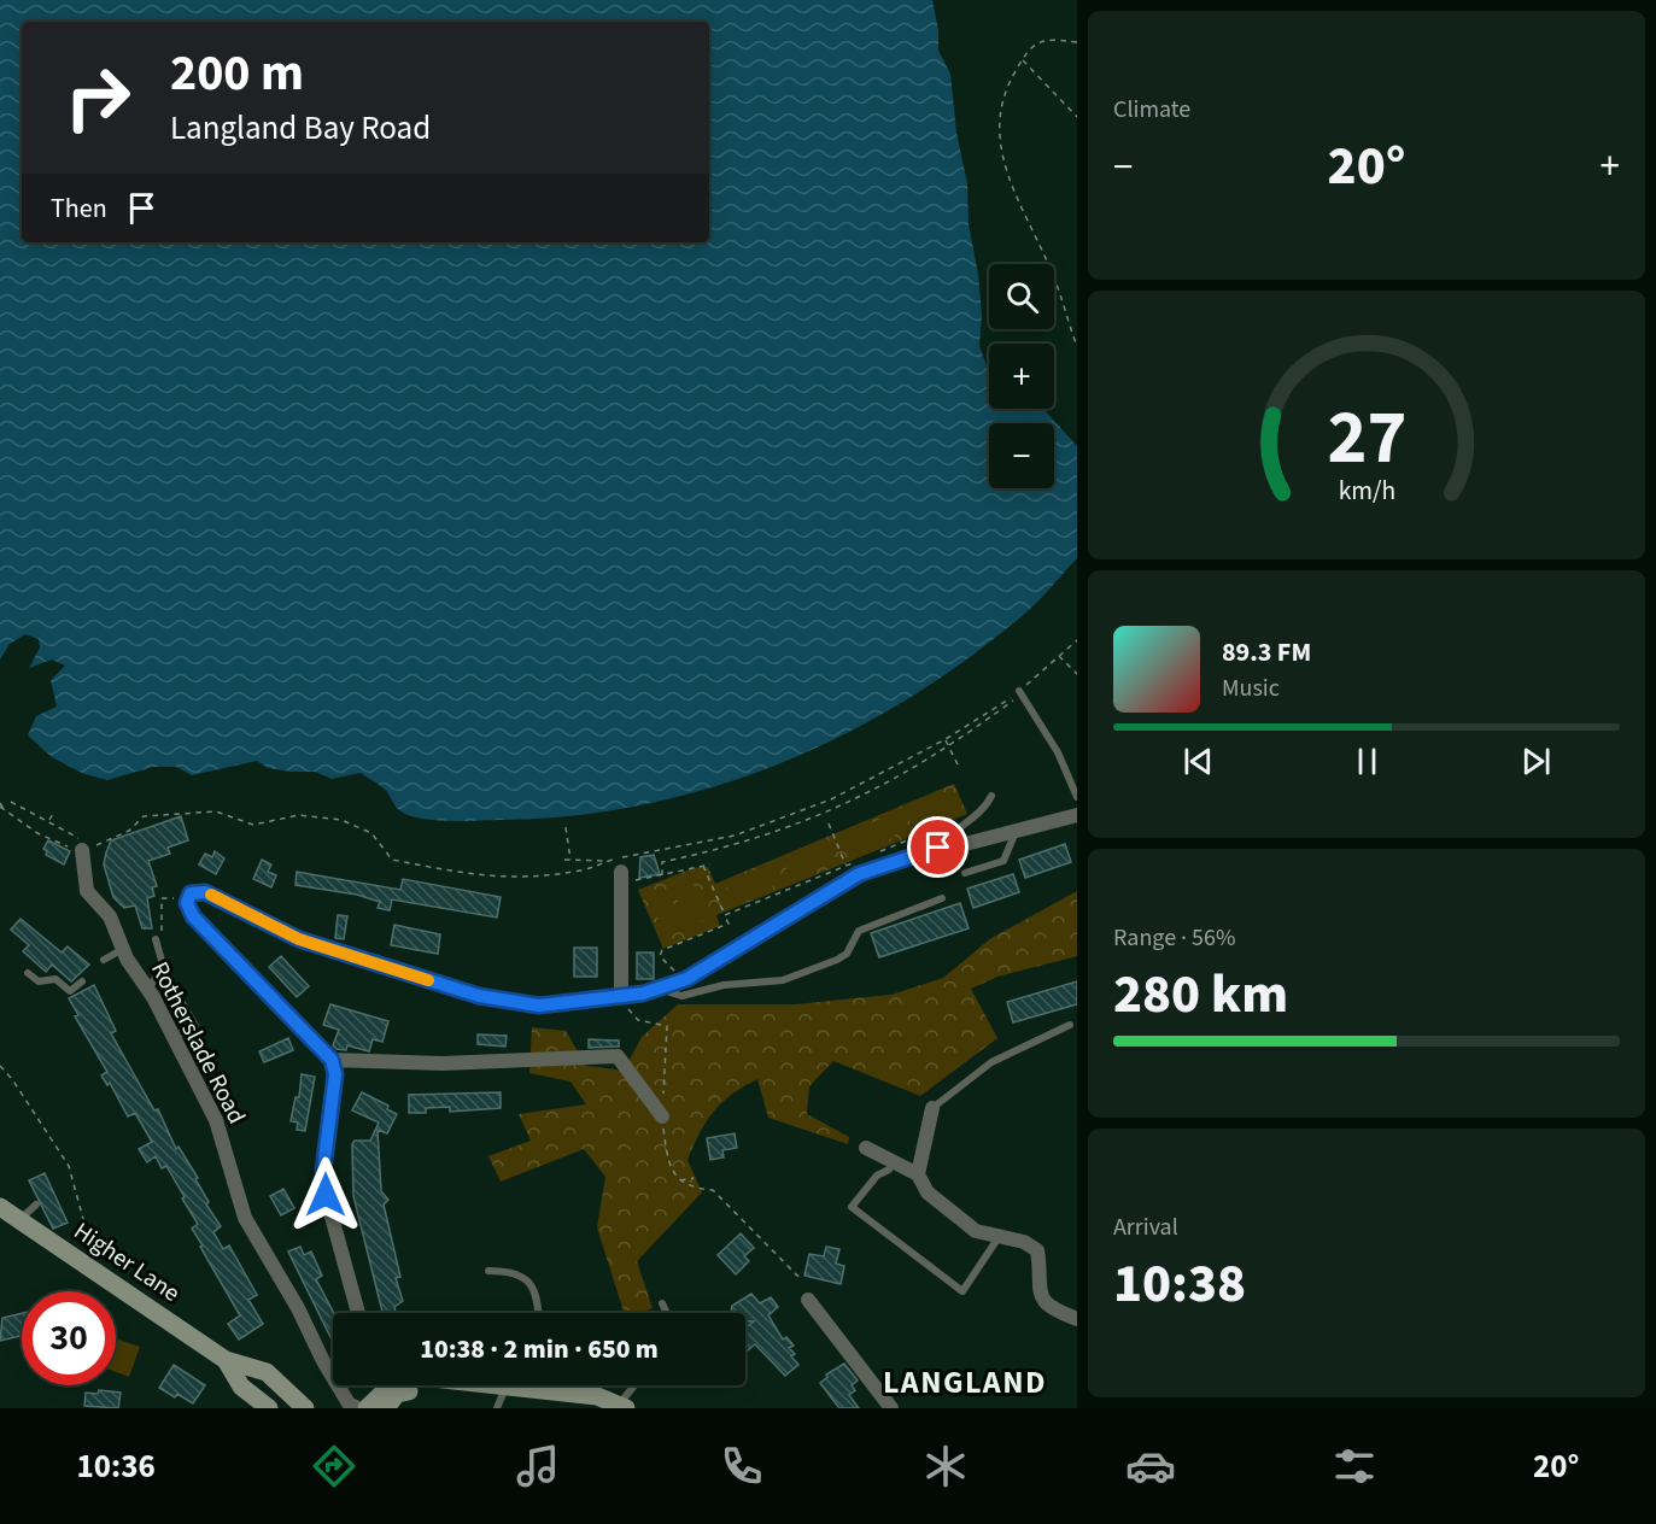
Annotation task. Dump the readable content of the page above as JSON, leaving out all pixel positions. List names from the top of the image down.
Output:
{
  "streets": {
    "street": ["Rotherslade Road", "Higher Lane"]
  },
  "districts": ["LANGLAND"],
  "page": {
    "tile": [
      "Climate",
      ["Range · 56%", "280 km"],
      ["Arrival", "10:38"]
    ],
    "turn": ["200 m", "Langland Bay Road"],
    "heat": ["−", "20°", "+"],
    "then": "Then",
    "map_buttons": ["+", "−"],
    "song": ["89.3 FM", "Music"],
    "limit": "30",
    "trip": "10:38 · 2 min · 650 m",
    "tabs": ["10:36", "20°"],
    "gauge": ["27", "km/h"]
  }
}
